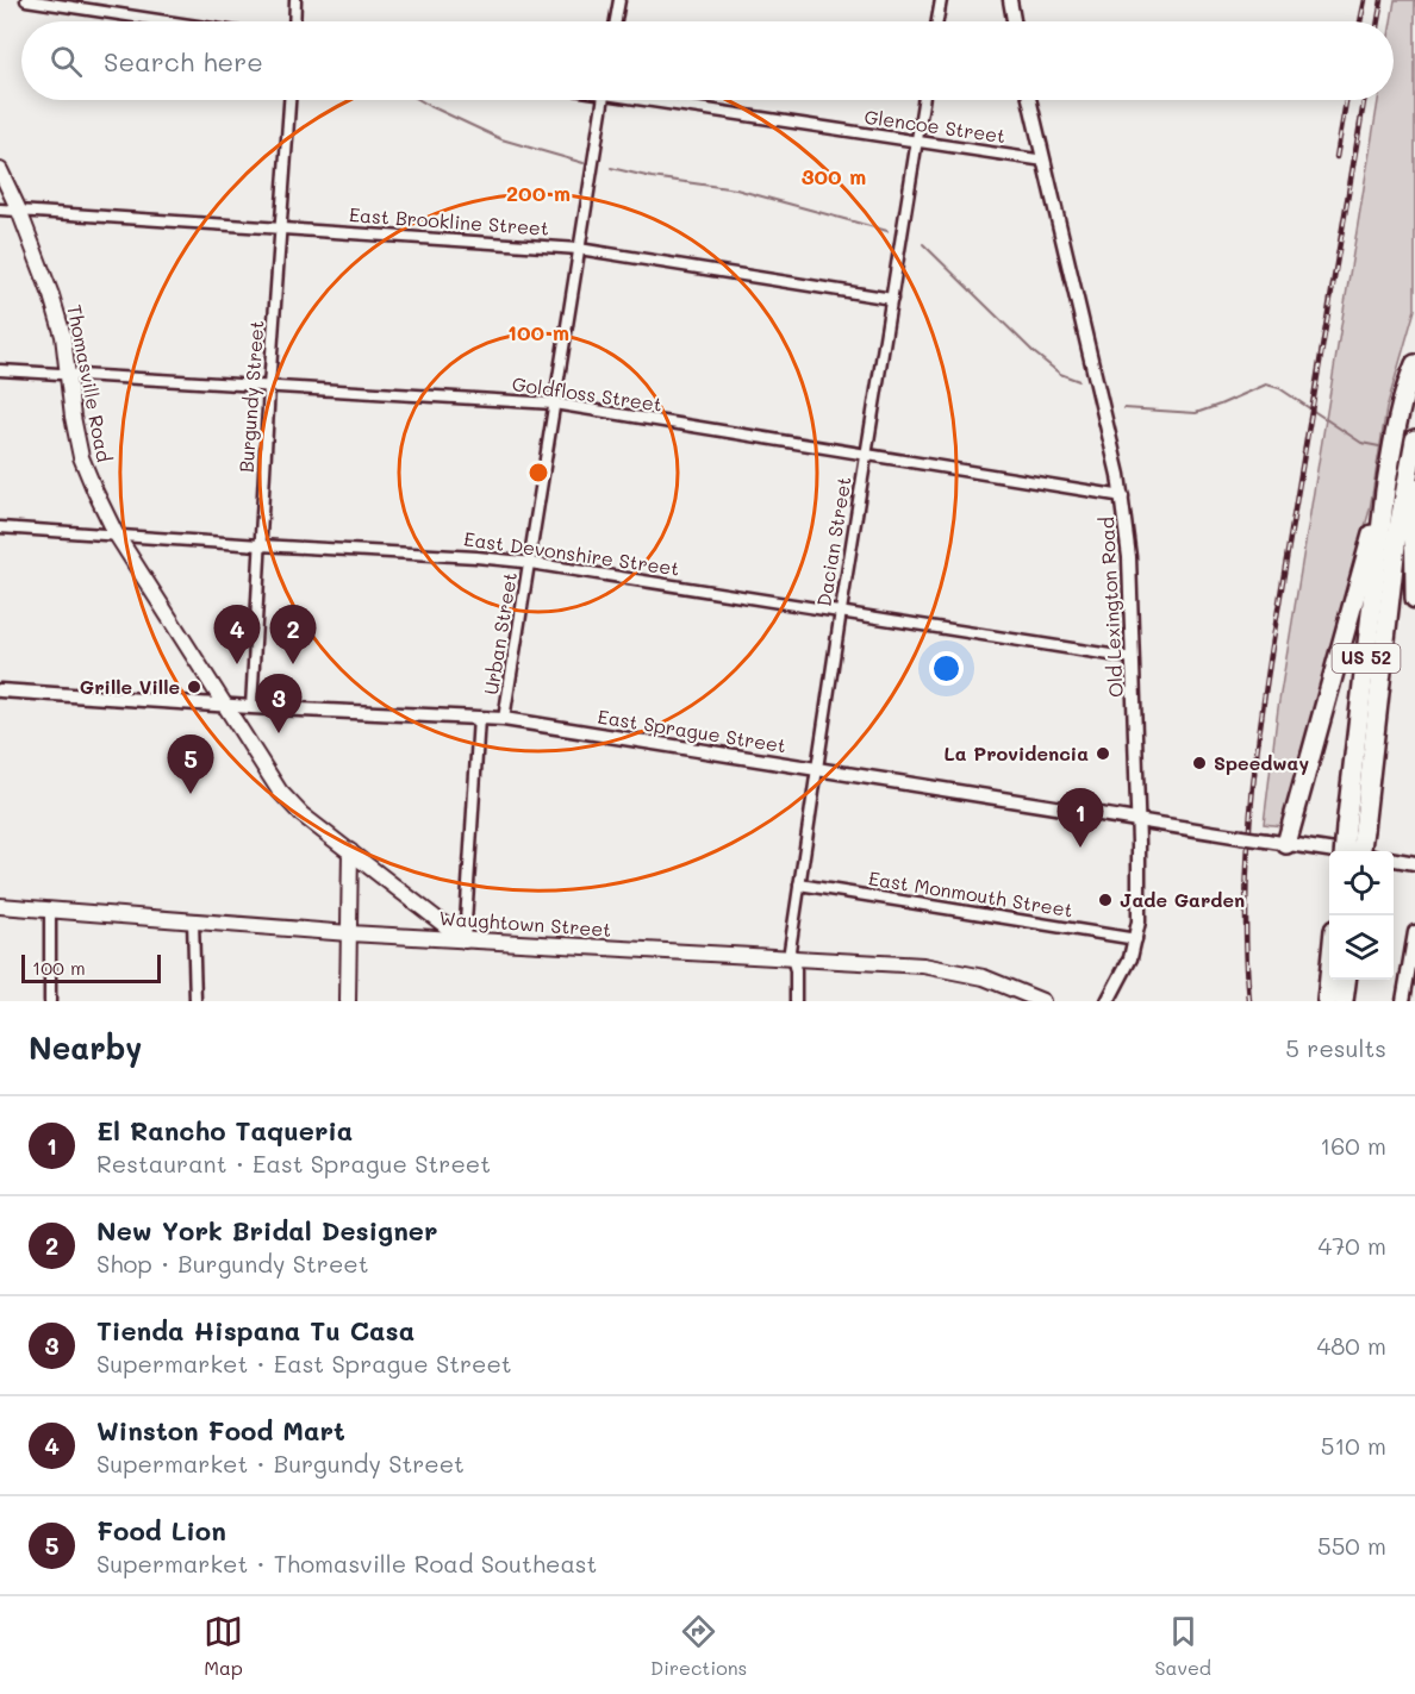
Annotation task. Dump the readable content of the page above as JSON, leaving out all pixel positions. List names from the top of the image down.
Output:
{
  "streets": {
    "highway": ["US 52"],
    "main road": [
      "Thomasville Road",
      "Old Lexington Road",
      "East Sprague Street",
      "Waughtown Street"
    ],
    "street": [
      "Glencoe Street",
      "East Brookline Street",
      "Goldfloss Street",
      "Burgundy Street",
      "Dacian Street",
      "East Devonshire Street",
      "Urban Street",
      "East Monmouth Street"
    ]
  },
  "crossings": [
    ["Glencoe Street", "Dacian Street"],
    ["Glencoe Street", "Old Lexington Road"],
    ["East Brookline Street", "Thomasville Road"],
    ["East Brookline Street", "Burgundy Street"],
    ["East Brookline Street", "Dacian Street"],
    ["East Brookline Street", "Urban Street"],
    ["Thomasville Road", "Goldfloss Street"],
    ["Thomasville Road", "East Devonshire Street"],
    ["Thomasville Road", "Urban Street"],
    ["Thomasville Road", "East Sprague Street"],
    ["Thomasville Road", "Waughtown Street"],
    ["Goldfloss Street", "Burgundy Street"],
    ["Goldfloss Street", "Dacian Street"],
    ["Goldfloss Street", "Old Lexington Road"],
    ["Goldfloss Street", "Urban Street"],
    ["Burgundy Street", "East Devonshire Street"],
    ["Burgundy Street", "East Sprague Street"],
    ["Dacian Street", "East Devonshire Street"],
    ["Dacian Street", "East Sprague Street"],
    ["Dacian Street", "East Monmouth Street"],
    ["Dacian Street", "Waughtown Street"],
    ["East Devonshire Street", "Old Lexington Road"],
    ["East Devonshire Street", "Urban Street"],
    ["Old Lexington Road", "East Sprague Street"],
    ["Old Lexington Road", "East Monmouth Street"],
    ["Urban Street", "East Sprague Street"],
    ["Urban Street", "Waughtown Street"]
  ],
  "places": [
    "Grille Ville",
    "La Providencia",
    "Speedway",
    "Jade Garden"
  ],
  "scale_bar": "100 m",
  "page": {
    "search": "Search here",
    "pins": [
      "2",
      "4",
      "3",
      "5",
      "1"
    ],
    "scale": "100 m",
    "heading": ["Nearby", "5 results"],
    "list": [
      {
        "mark": "1",
        "name": "El Rancho Taqueria",
        "note": "Restaurant · East Sprague Street",
        "value": "160 m"
      },
      {
        "mark": "2",
        "name": "New York Bridal Designer",
        "note": "Shop · Burgundy Street",
        "value": "470 m"
      },
      {
        "mark": "3",
        "name": "Tienda Hispana Tu Casa",
        "note": "Supermarket · East Sprague Street",
        "value": "480 m"
      },
      {
        "mark": "4",
        "name": "Winston Food Mart",
        "note": "Supermarket · Burgundy Street",
        "value": "510 m"
      },
      {
        "mark": "5",
        "name": "Food Lion",
        "note": "Supermarket · Thomasville Road Southeast",
        "value": "550 m"
      }
    ],
    "nav": ["Map", "Directions", "Saved"]
  },
  "rings": ["300 m", "200 m", "100 m"]
}
